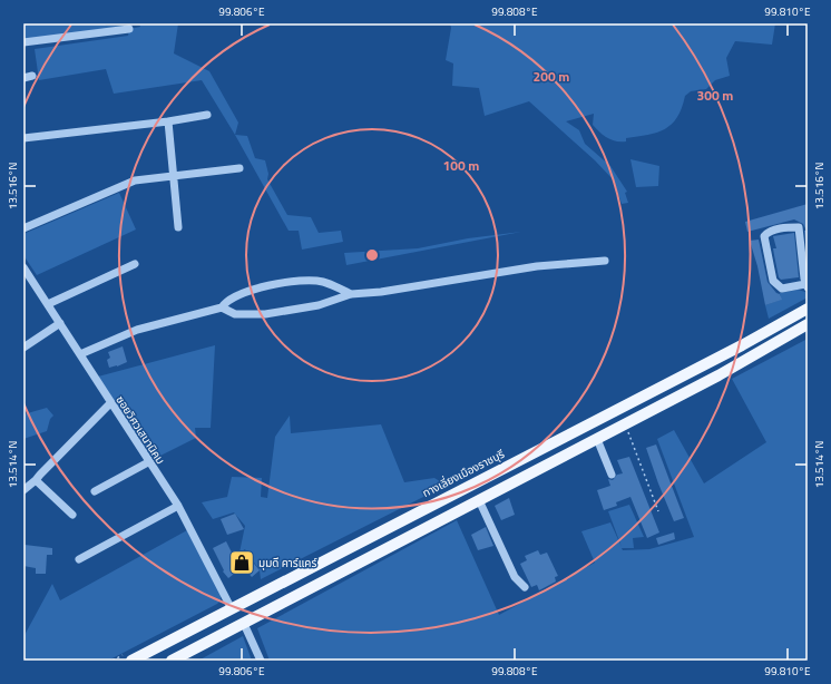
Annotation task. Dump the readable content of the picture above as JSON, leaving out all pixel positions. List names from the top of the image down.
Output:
{
  "streets": {
    "main road": ["ทางเลี่ยงเมืองราชบุรี"],
    "street": ["ซอยวิศวเสนานิคม"]
  },
  "crossings": [
    ["ซอยวิศวเสนานิคม", "ทางเลี่ยงเมืองราชบุรี"]
  ],
  "places": {
    "shop": ["มุมดี คาร์แคร์"]
  },
  "coordinates": [
    "99.806°E",
    "99.808°E",
    "99.810°E",
    "13.516°N",
    "13.514°N"
  ],
  "rings": ["200 m", "300 m", "100 m"]
}
